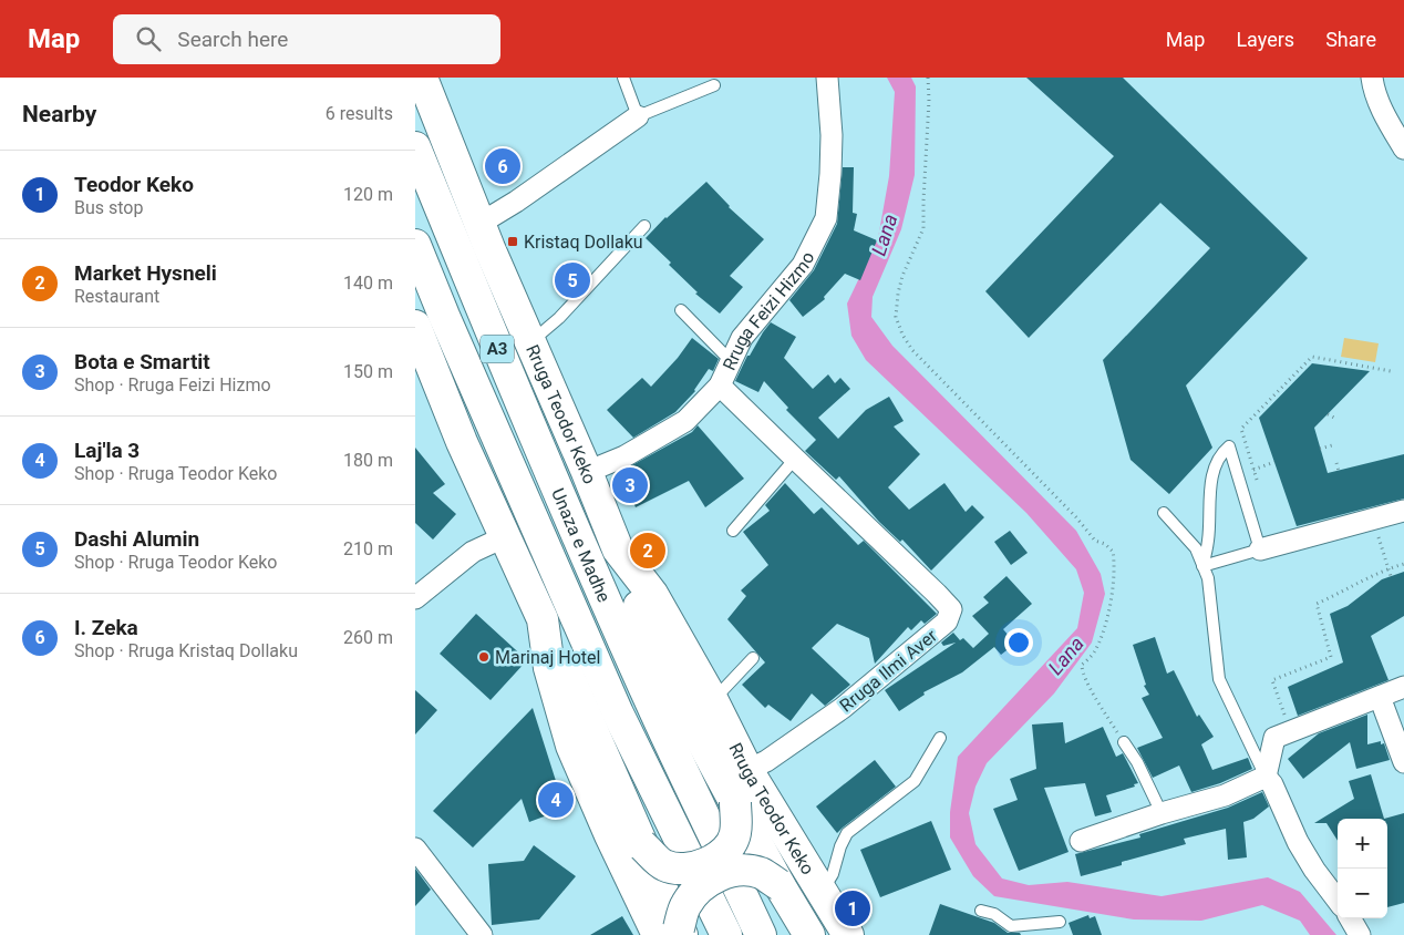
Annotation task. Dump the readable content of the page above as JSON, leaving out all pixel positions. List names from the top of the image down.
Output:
{
  "streets": {
    "main road": ["A3", "Rruga Teodor Keko", "Unaza e Madhe"],
    "street": ["Rruga Feizi Hizmo", "Rruga Ilmi Aver"]
  },
  "crossings": [
    ["Rruga Feizi Hizmo", "Rruga Teodor Keko"],
    ["Rruga Feizi Hizmo", "Rruga Ilmi Aver"],
    ["Rruga Teodor Keko", "Rruga Ilmi Aver"]
  ],
  "water": ["Lana"],
  "places": {
    "transit": ["Kristaq Dollaku"],
    "other": ["Marinaj Hotel"]
  },
  "page": {
    "header": "Map",
    "search": "Search here",
    "nav": ["Map", "Layers", "Share"],
    "heading": ["Nearby", "6 results"],
    "pins": [
      "6",
      "5",
      "3",
      "2",
      "4",
      "1"
    ],
    "list": [
      {
        "mark": "1",
        "name": "Teodor Keko",
        "note": "Bus stop",
        "value": "120 m"
      },
      {
        "mark": "2",
        "name": "Market Hysneli",
        "note": "Restaurant",
        "value": "140 m"
      },
      {
        "mark": "3",
        "name": "Bota e Smartit",
        "note": "Shop · Rruga Feizi Hizmo",
        "value": "150 m"
      },
      {
        "mark": "4",
        "name": "Laj'la 3",
        "note": "Shop · Rruga Teodor Keko",
        "value": "180 m"
      },
      {
        "mark": "5",
        "name": "Dashi Alumin",
        "note": "Shop · Rruga Teodor Keko",
        "value": "210 m"
      },
      {
        "mark": "6",
        "name": "I. Zeka",
        "note": "Shop · Rruga Kristaq Dollaku",
        "value": "260 m"
      }
    ],
    "map_buttons": ["+", "−"]
  }
}
